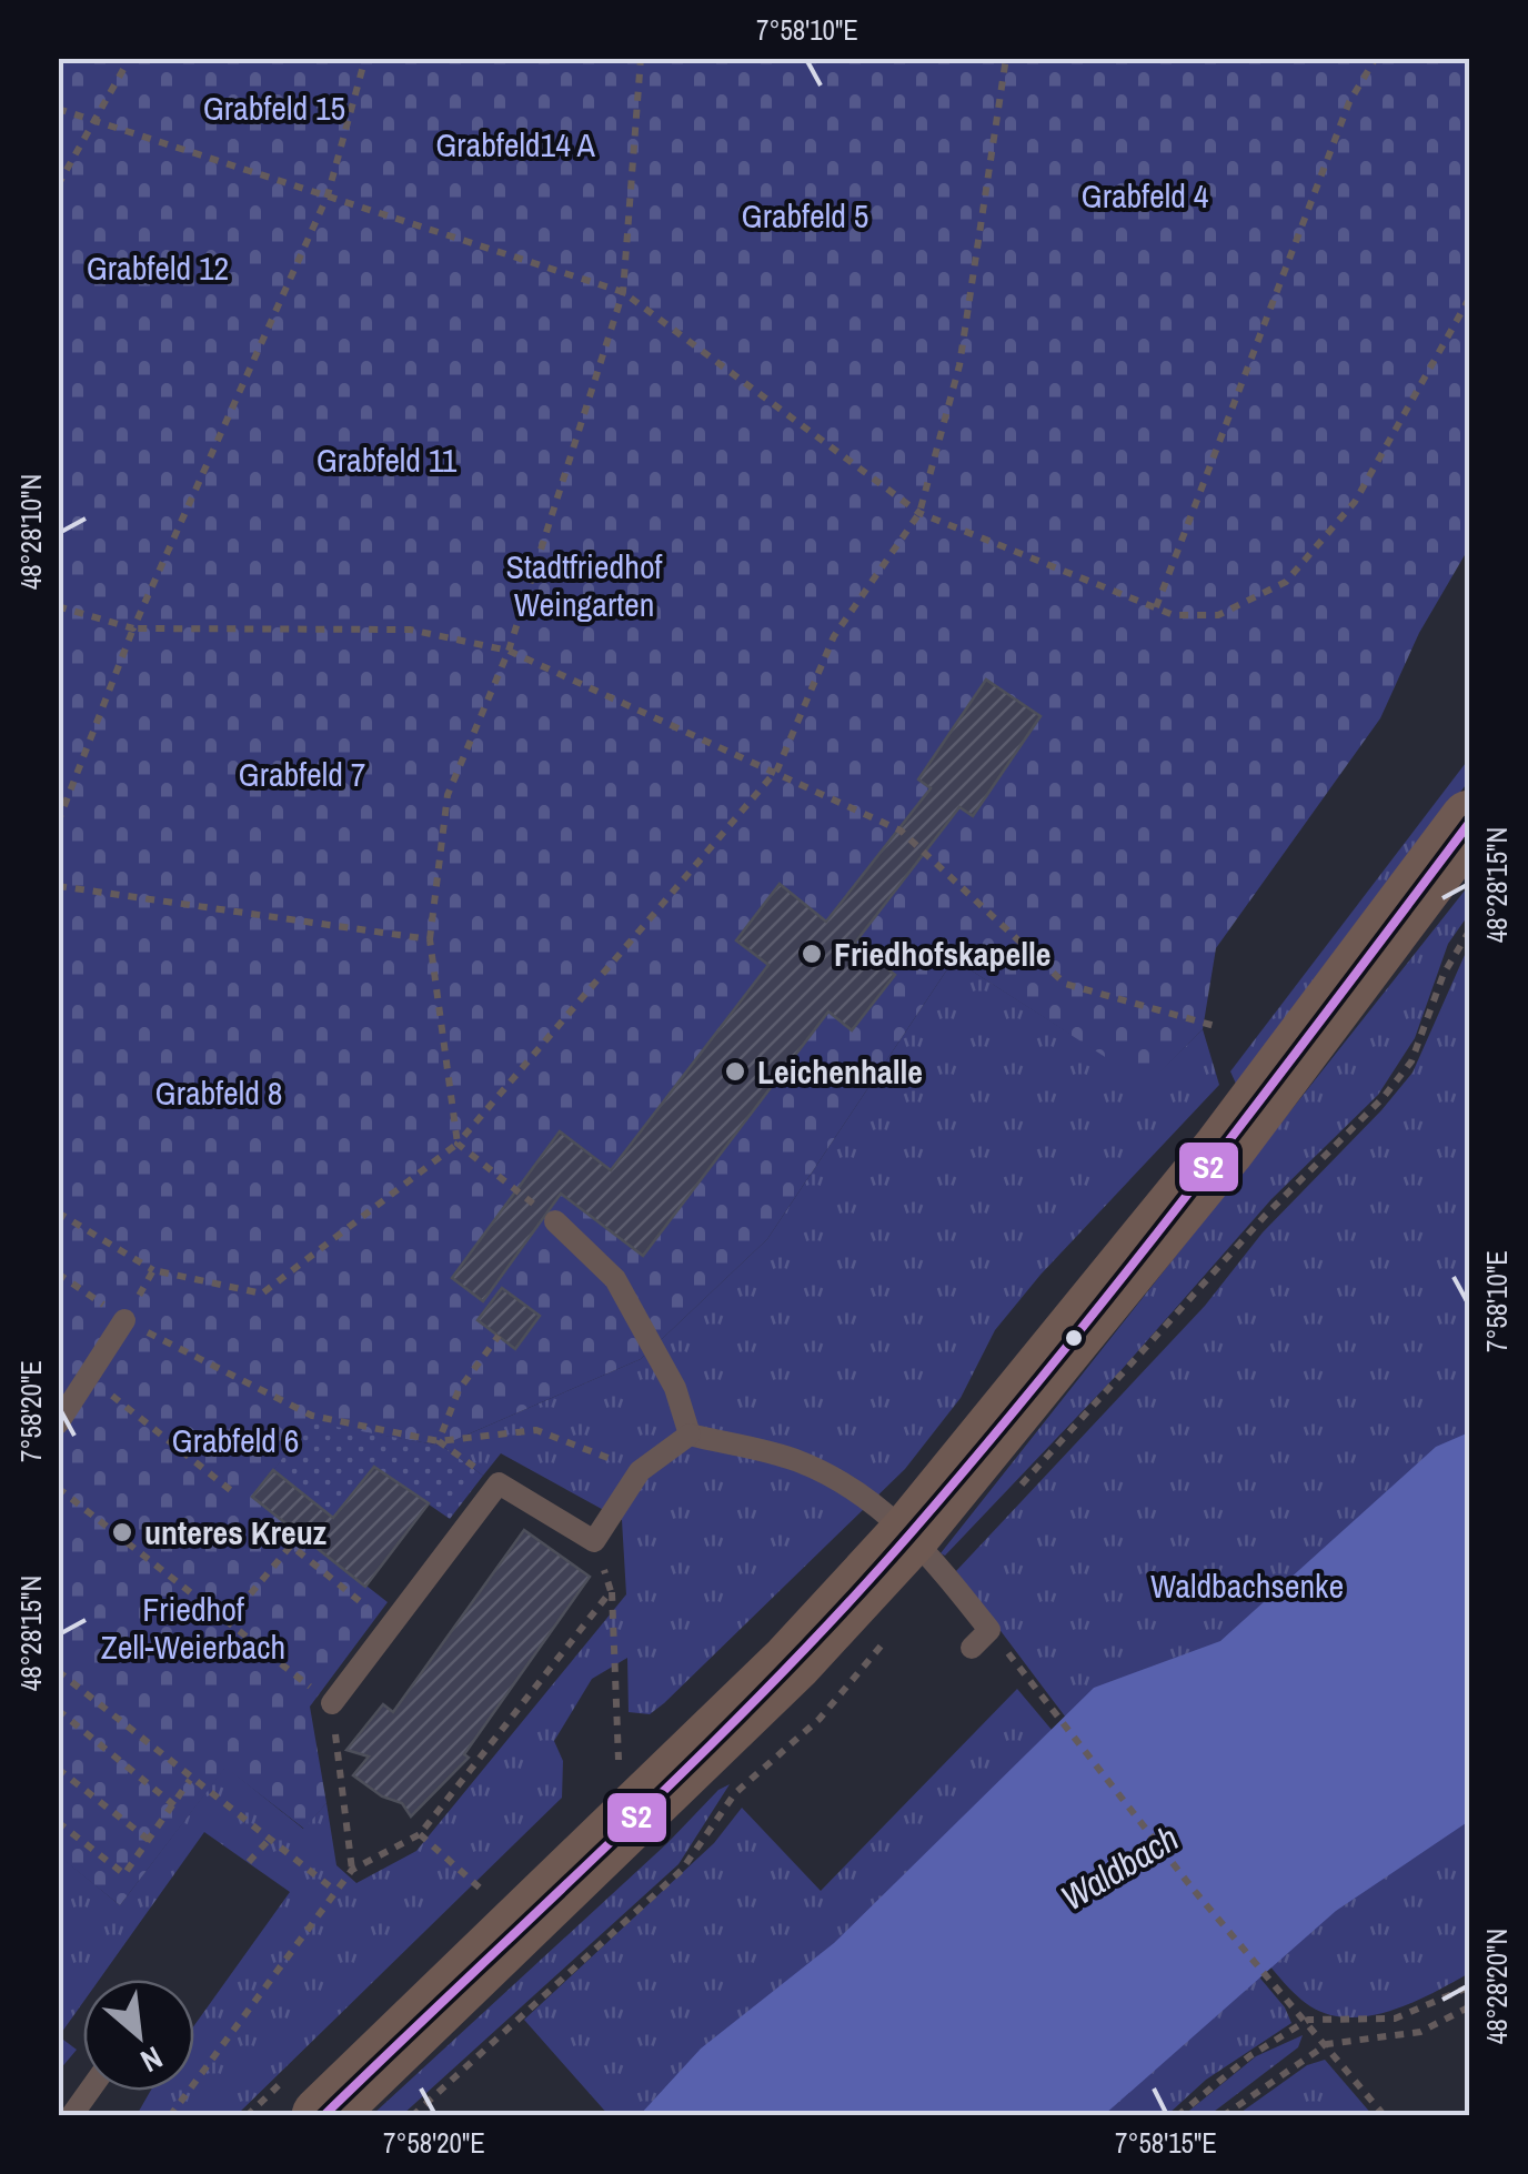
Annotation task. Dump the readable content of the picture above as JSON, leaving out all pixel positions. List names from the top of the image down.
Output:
{
  "water": ["Waldbach"],
  "parks": [
    "Grabfeld 15",
    "Grabfeld14 A",
    "Grabfeld 4",
    "Grabfeld 5",
    "Grabfeld 12",
    "Grabfeld 11",
    "Stadtfriedhof Weingarten",
    "Grabfeld 7",
    "Grabfeld 8",
    "Grabfeld 6",
    "Waldbachsenke",
    "Friedhof Zell-Weierbach"
  ],
  "places": ["Friedhofskapelle", "Leichenhalle", "unteres Kreuz"],
  "lines": ["transit line S2"],
  "north": "bottom right",
  "coordinates": [
    "7°58'10\"E",
    "48°28'10\"N",
    "48°28'15\"N",
    "7°58'20\"E",
    "48°28'20\"N",
    "7°58'15\"E"
  ]
}
